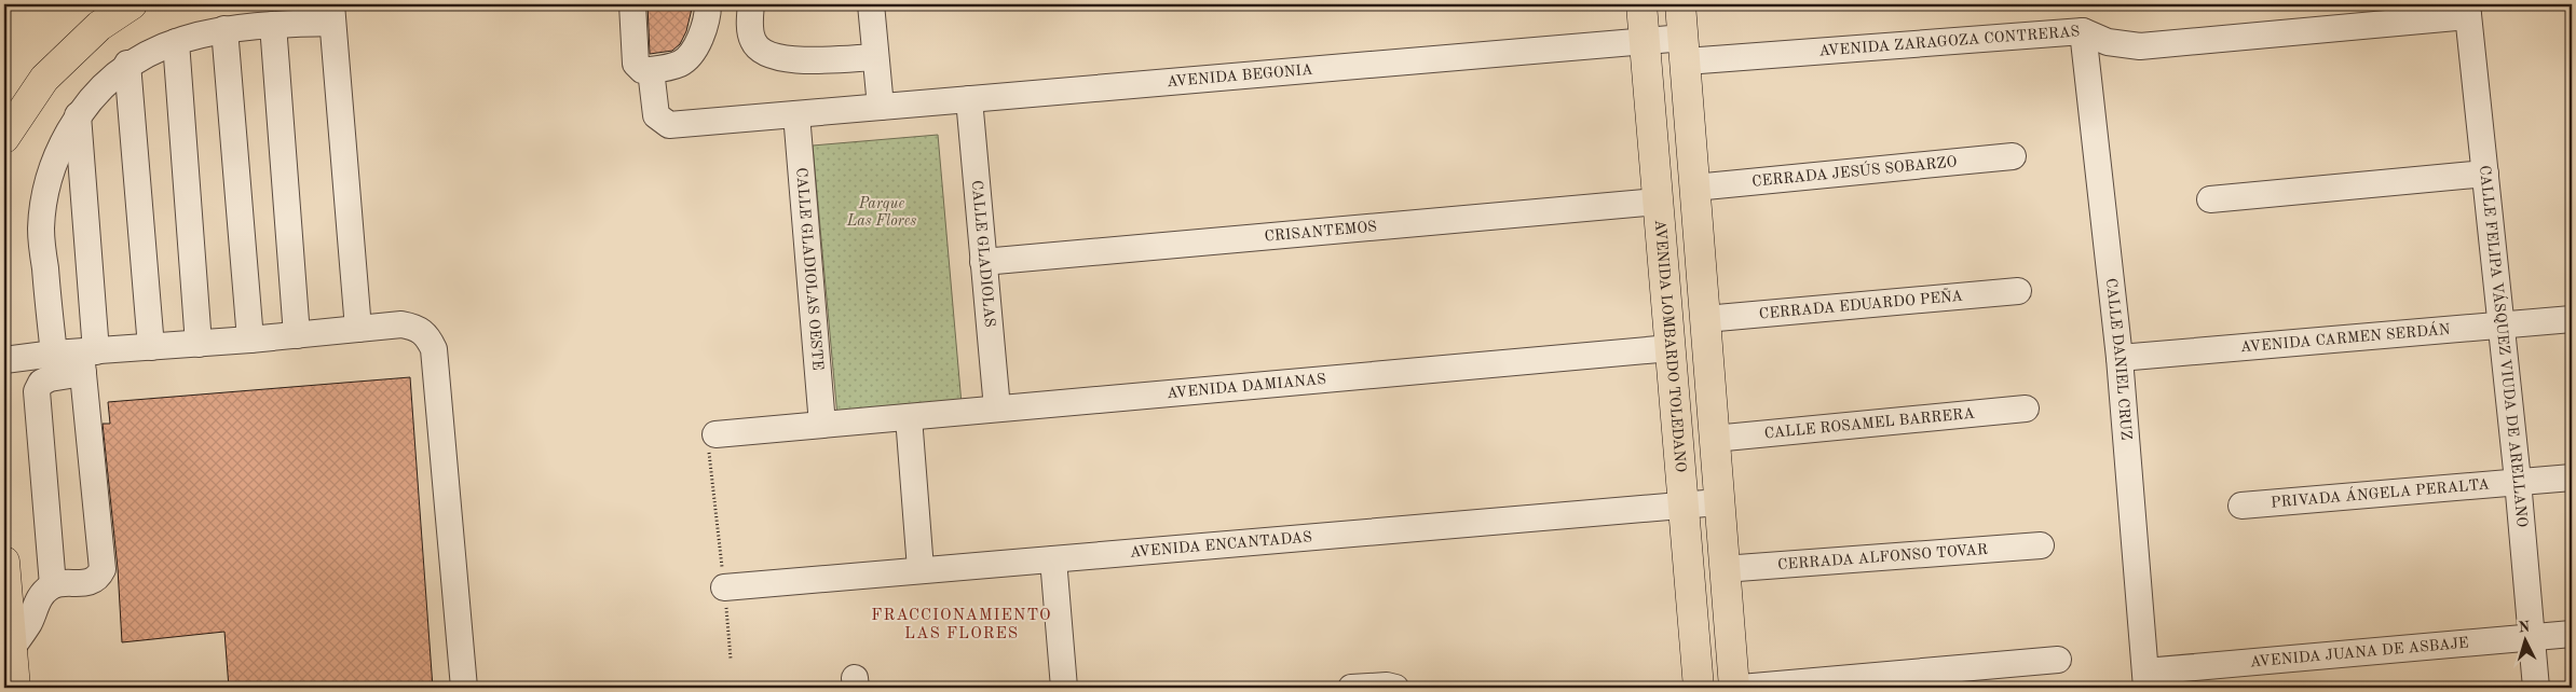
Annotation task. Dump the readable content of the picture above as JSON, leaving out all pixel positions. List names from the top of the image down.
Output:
{
  "streets": {
    "main road": ["AVENIDA LOMBARDO TOLEDANO"],
    "street": [
      "AVENIDA ZARAGOZA CONTRERAS",
      "AVENIDA BEGONIA",
      "CERRADA JESÚS SOBARZO",
      "CRISANTEMOS",
      "CALLE GLADIOLAS",
      "CALLE GLADIOLAS OESTE",
      "CERRADA EDUARDO PEÑA",
      "AVENIDA CARMEN SERDÁN",
      "CALLE FELIPA VÁSQUEZ VIUDA DE ARELLANO",
      "CALLE DANIEL CRUZ",
      "AVENIDA DAMIANAS",
      "CALLE ROSAMEL BARRERA",
      "PRIVADA ÁNGELA PERALTA",
      "AVENIDA ENCANTADAS",
      "CERRADA ALFONSO TOVAR",
      "AVENIDA JUANA DE ASBAJE"
    ]
  },
  "crossings": [
    ["AVENIDA ZARAGOZA CONTRERAS", "AVENIDA BEGONIA"],
    ["AVENIDA ZARAGOZA CONTRERAS", "CALLE FELIPA VÁSQUEZ VIUDA DE ARELLANO"],
    ["AVENIDA ZARAGOZA CONTRERAS", "CALLE DANIEL CRUZ"],
    ["AVENIDA BEGONIA", "CALLE GLADIOLAS"],
    ["AVENIDA BEGONIA", "CALLE GLADIOLAS OESTE"],
    ["AVENIDA BEGONIA", "AVENIDA LOMBARDO TOLEDANO"],
    ["CRISANTEMOS", "CALLE GLADIOLAS"],
    ["CRISANTEMOS", "AVENIDA LOMBARDO TOLEDANO"],
    ["CALLE GLADIOLAS", "AVENIDA DAMIANAS"],
    ["CALLE GLADIOLAS OESTE", "AVENIDA DAMIANAS"],
    ["AVENIDA CARMEN SERDÁN", "CALLE FELIPA VÁSQUEZ VIUDA DE ARELLANO"],
    ["AVENIDA CARMEN SERDÁN", "CALLE DANIEL CRUZ"],
    ["AVENIDA LOMBARDO TOLEDANO", "AVENIDA DAMIANAS"],
    ["AVENIDA LOMBARDO TOLEDANO", "AVENIDA ENCANTADAS"],
    ["CALLE FELIPA VÁSQUEZ VIUDA DE ARELLANO", "PRIVADA ÁNGELA PERALTA"],
    ["CALLE FELIPA VÁSQUEZ VIUDA DE ARELLANO", "AVENIDA JUANA DE ASBAJE"],
    ["CALLE DANIEL CRUZ", "AVENIDA JUANA DE ASBAJE"]
  ],
  "districts": ["FRACCIONAMIENTO LAS FLORES"],
  "parks": ["Parque Las Flores"],
  "north": "top"
}
